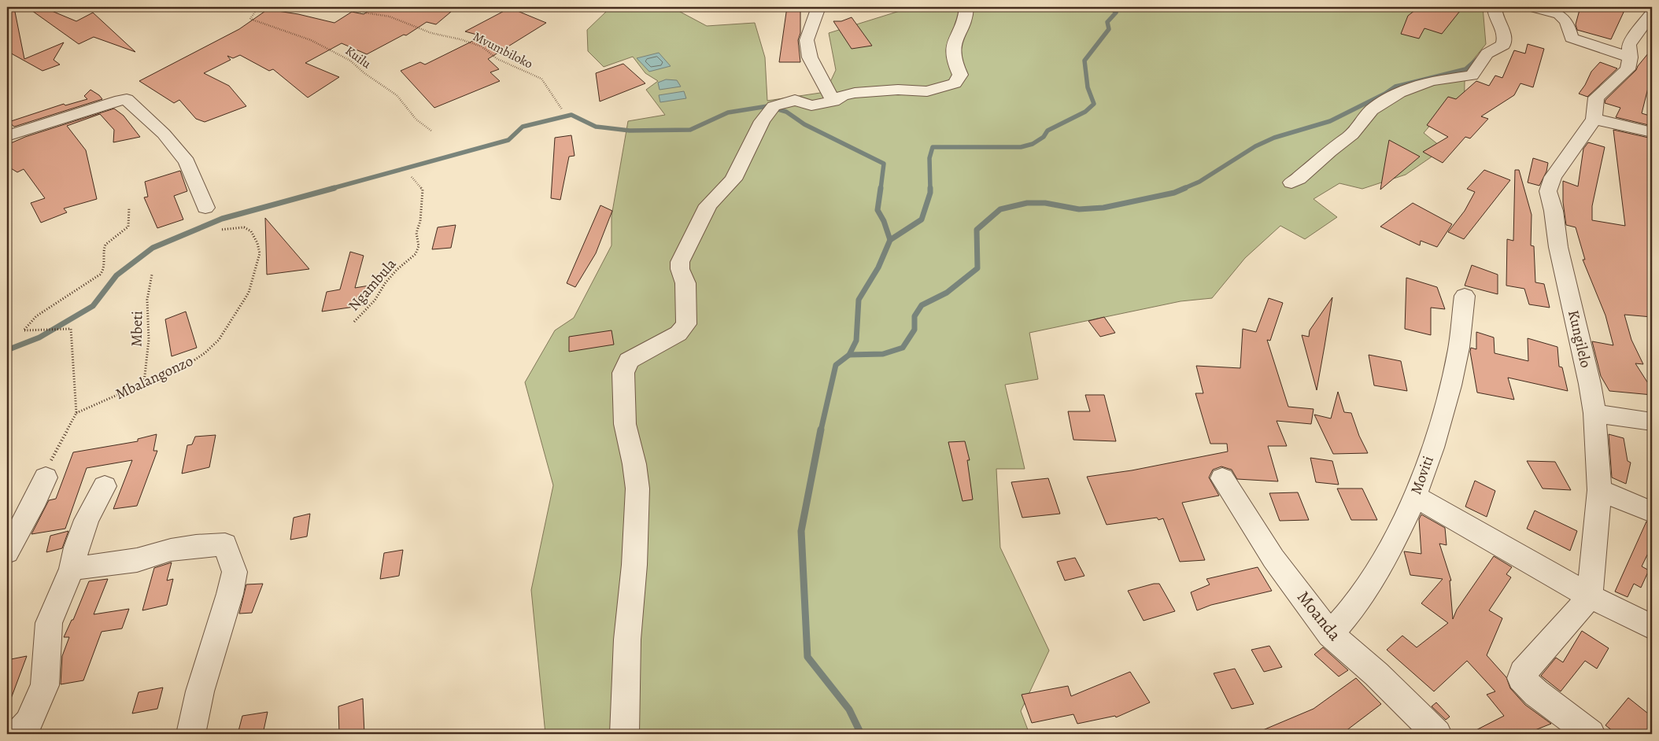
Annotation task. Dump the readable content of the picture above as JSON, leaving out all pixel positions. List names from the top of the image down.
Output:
{
  "streets": {
    "street": ["Kungilelo", "Moviti", "Moanda"],
    "path": [
      "Mvumbiloko",
      "Kuilu",
      "Ngambula",
      "Mbeti",
      "Mbalangonzo"
    ]
  },
  "crossings": [
    ["Mbeti", "Mbalangonzo"],
    ["Moviti", "Moanda"]
  ]
}
